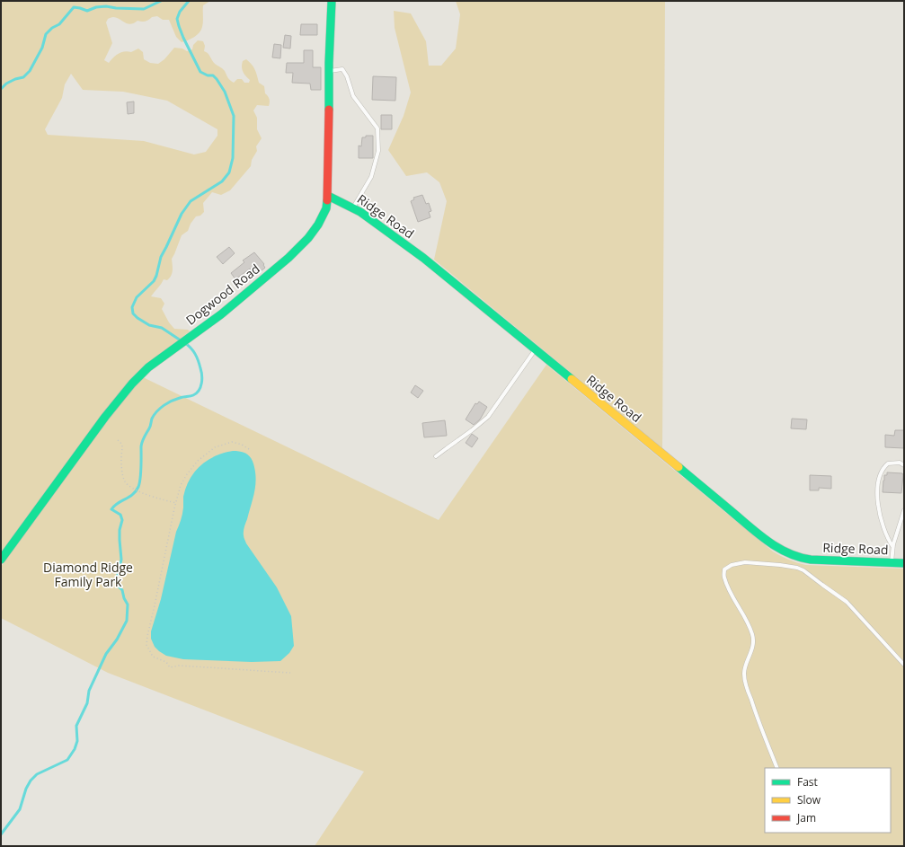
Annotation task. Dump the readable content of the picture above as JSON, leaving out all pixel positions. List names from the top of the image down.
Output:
{
  "streets": {
    "street": ["Ridge Road", "Dogwood Road"]
  },
  "crossings": [
    ["Ridge Road", "Dogwood Road"]
  ],
  "parks": ["Diamond Ridge Family Park"],
  "legend": ["Fast", "Slow", "Jam"]
}
